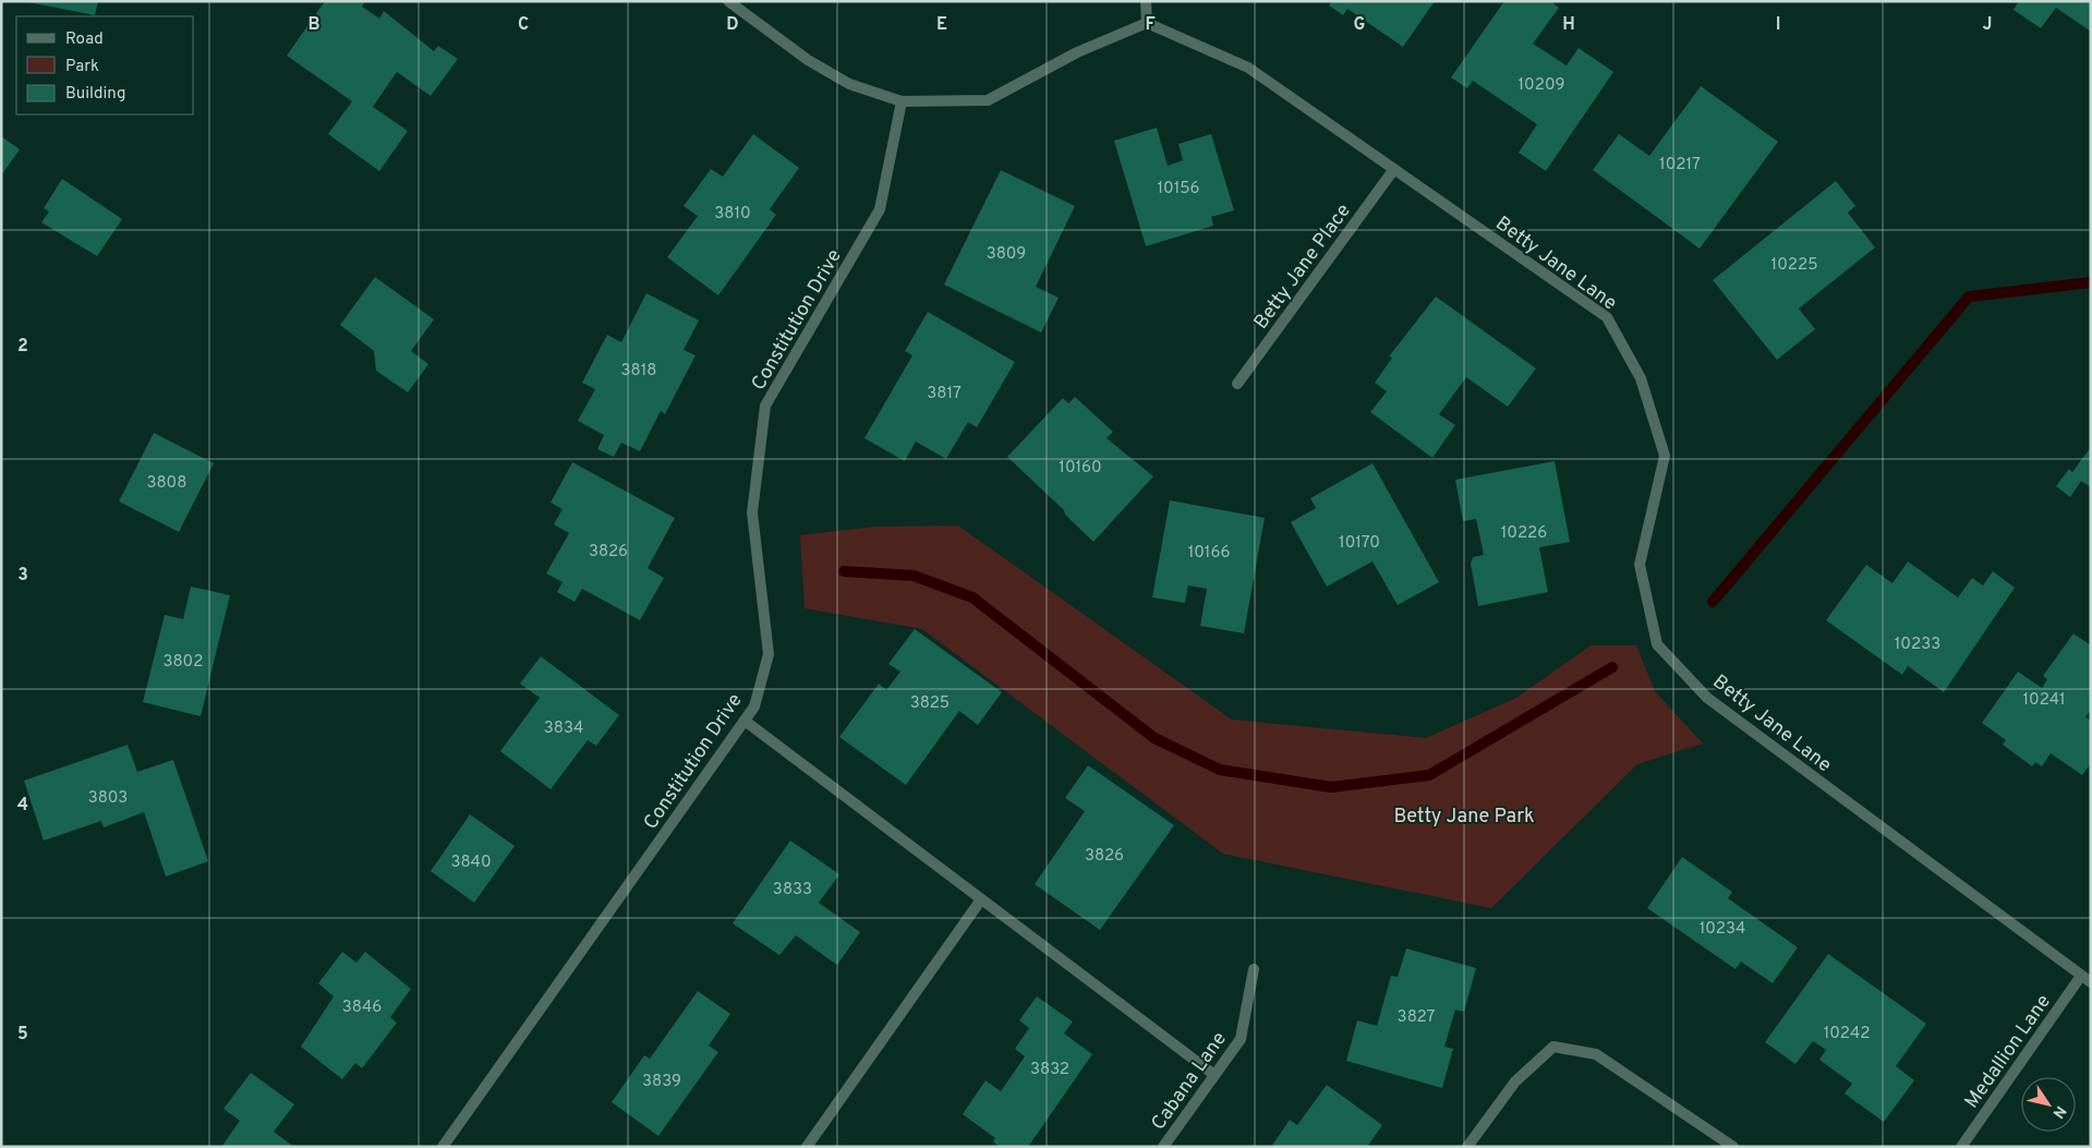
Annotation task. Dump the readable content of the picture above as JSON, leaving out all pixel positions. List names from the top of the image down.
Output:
{
  "streets": {
    "street": [
      "Betty Jane Lane",
      "Betty Jane Place",
      "Constitution Drive",
      "Medallion Lane",
      "Cabana Lane"
    ]
  },
  "crossings": [
    ["Betty Jane Lane", "Betty Jane Place"],
    ["Betty Jane Lane", "Medallion Lane"]
  ],
  "parks": ["Betty Jane Park"],
  "house_numbers": [
    "10209",
    "10217",
    "10156",
    "3810",
    "3809",
    "10225",
    "3818",
    "3817",
    "10160",
    "3808",
    "10226",
    "10170",
    "3826",
    "10166",
    "10233",
    "3802",
    "10241",
    "3825",
    "3834",
    "3803",
    "3826",
    "3840",
    "3833",
    "10234",
    "3846",
    "3827",
    "10242",
    "3832",
    "3839"
  ],
  "legend": ["Road", "Park", "Building"],
  "north": "bottom right",
  "grid": {
    "columns": [
      "B",
      "C",
      "D",
      "E",
      "F",
      "G",
      "H",
      "I",
      "J"
    ],
    "rows": [
      "2",
      "3",
      "4",
      "5"
    ]
  }
}
